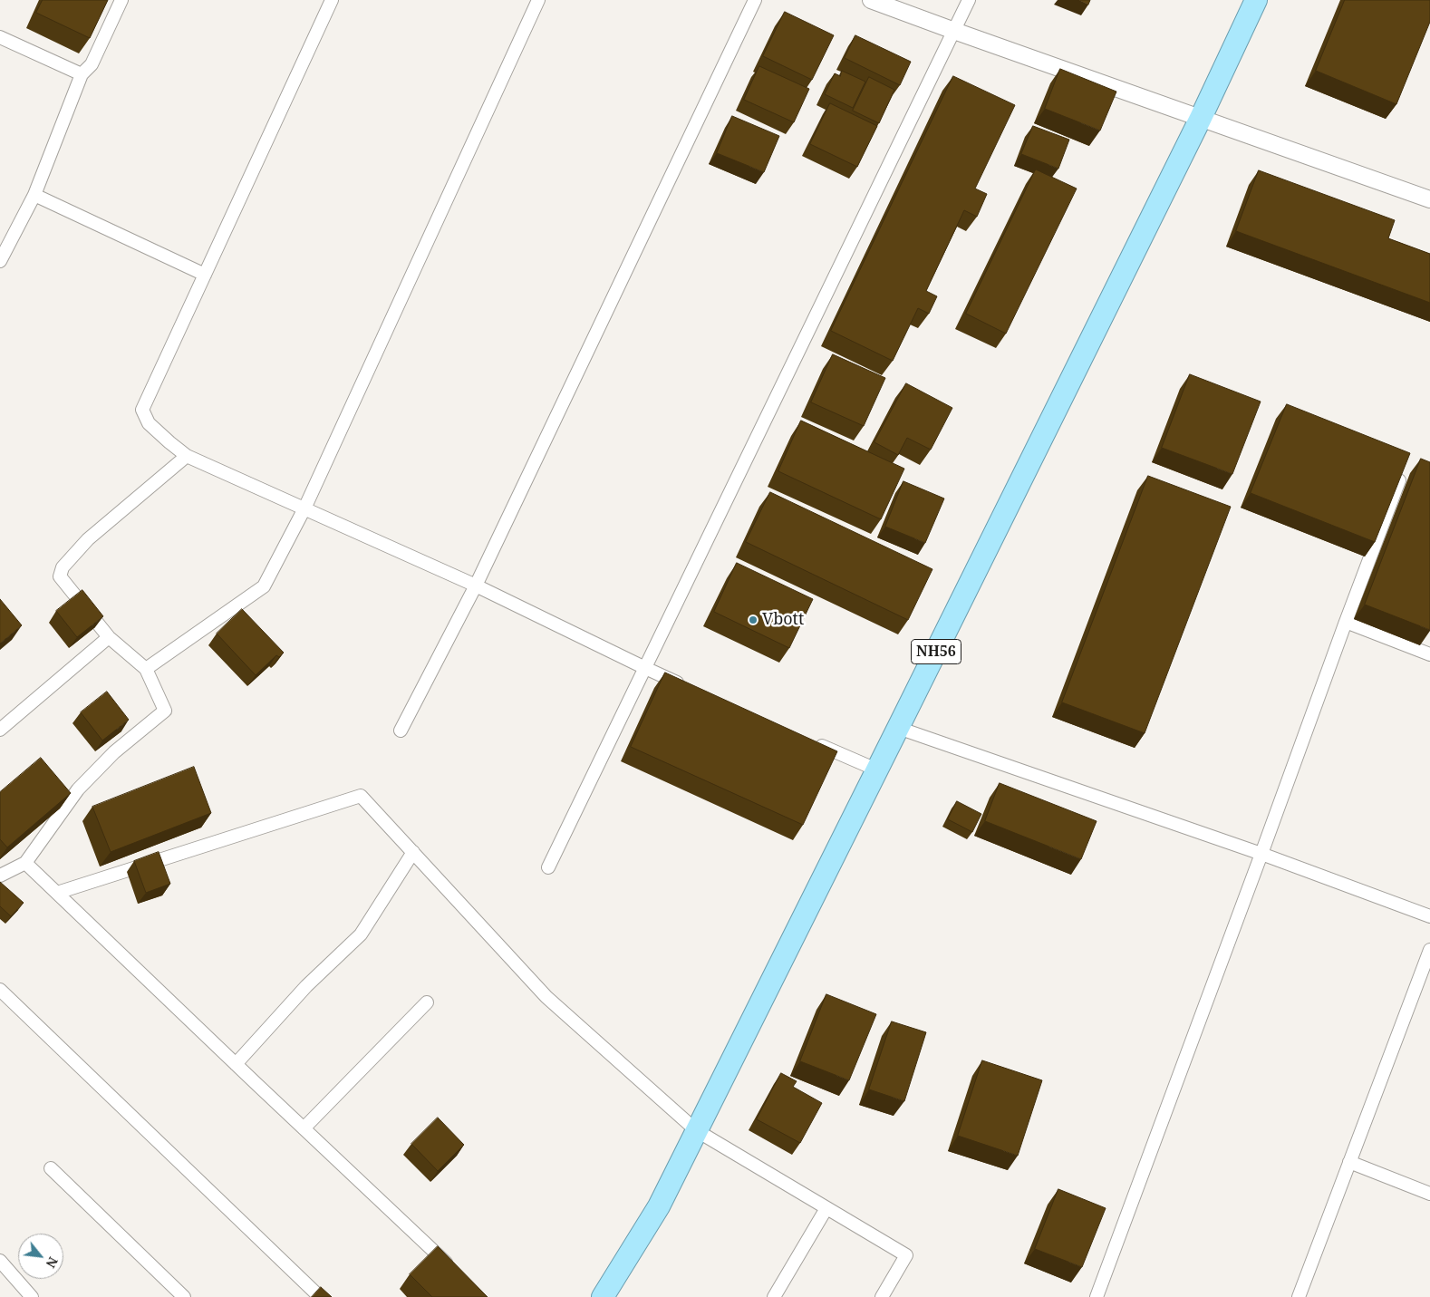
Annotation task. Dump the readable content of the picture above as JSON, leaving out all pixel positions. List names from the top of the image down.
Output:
{
  "streets": {
    "highway": ["NH56"]
  },
  "places": ["Vbott"],
  "north": "bottom right"
}
